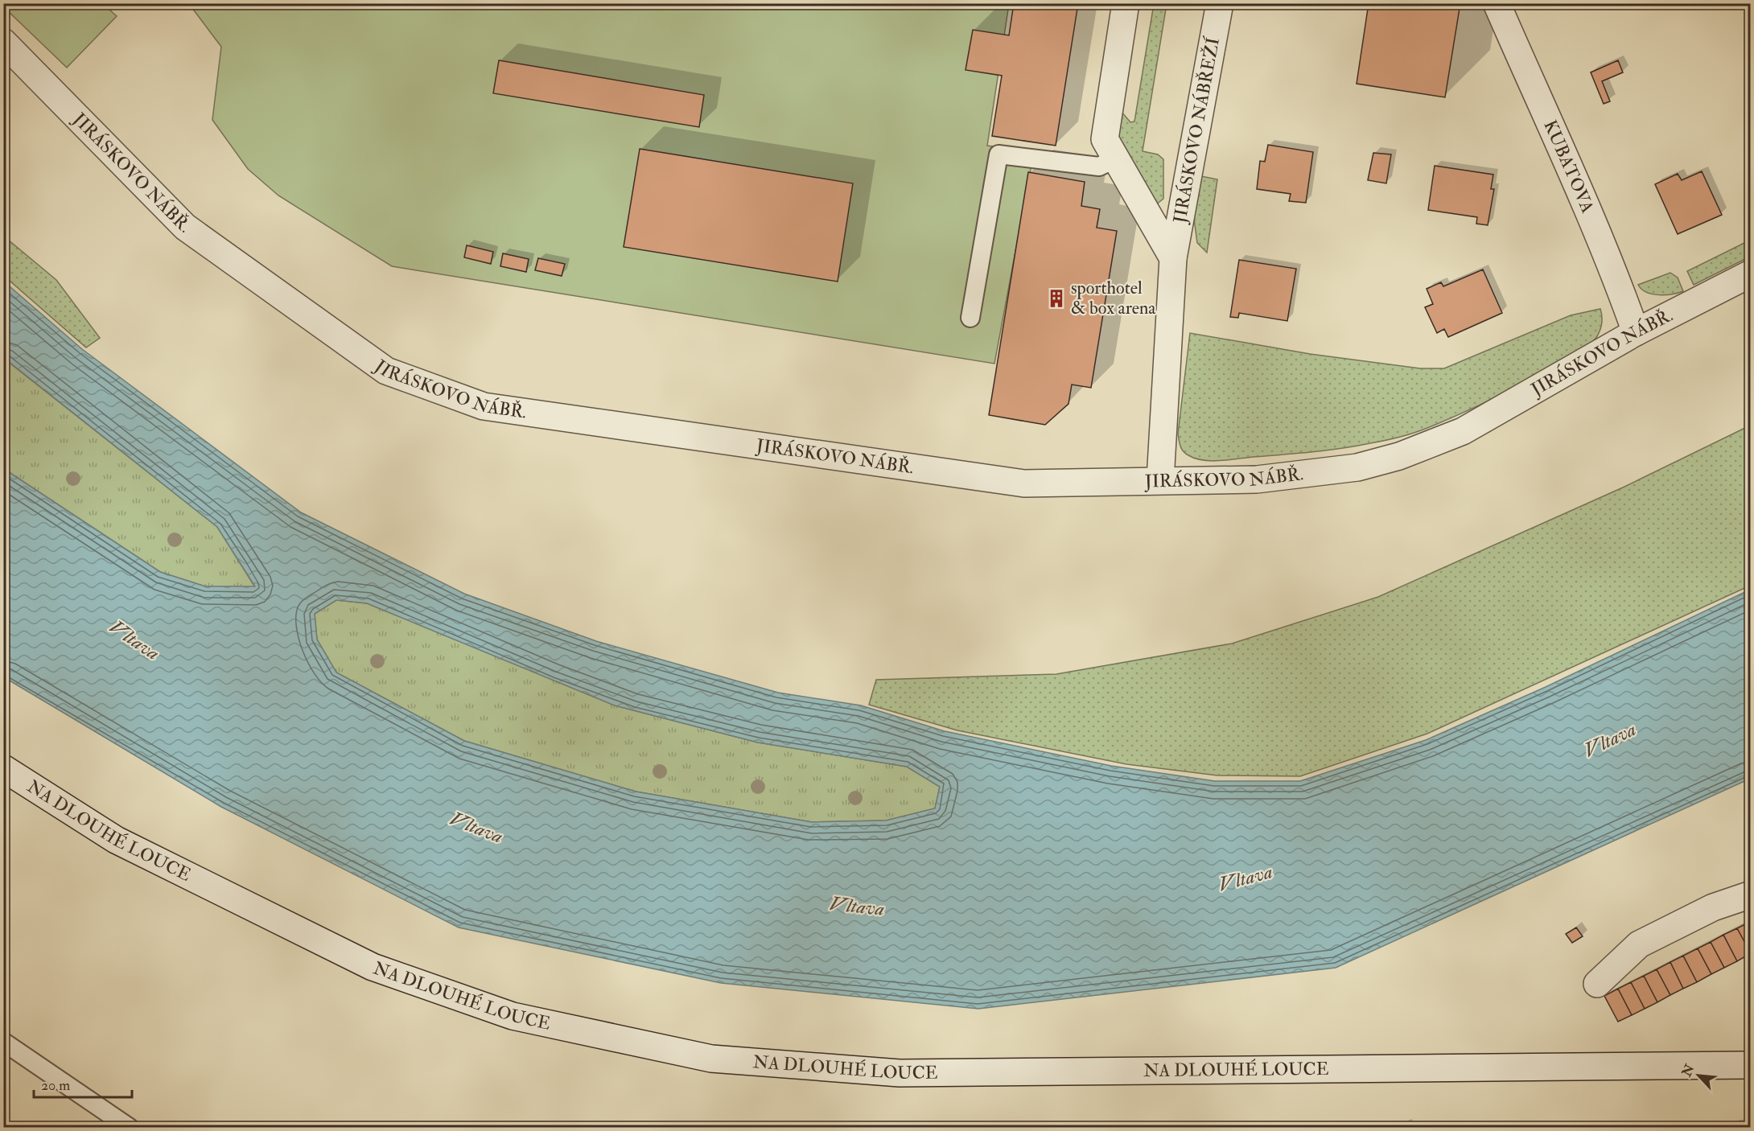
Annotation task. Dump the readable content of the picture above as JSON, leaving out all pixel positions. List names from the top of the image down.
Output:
{
  "streets": {
    "street": [
      "JIRÁSKOVO NÁBŘEŽÍ",
      "KUBATOVA",
      "JIRÁSKOVO NÁBŘ.",
      "NA DLOUHÉ LOUCE"
    ]
  },
  "crossings": [
    ["JIRÁSKOVO NÁBŘEŽÍ", "JIRÁSKOVO NÁBŘ."],
    ["KUBATOVA", "JIRÁSKOVO NÁBŘ."]
  ],
  "water": ["Vltava"],
  "places": {
    "building": ["sporthotel & box arena"]
  },
  "scale_bar": "20 m",
  "north": "top left"
}
